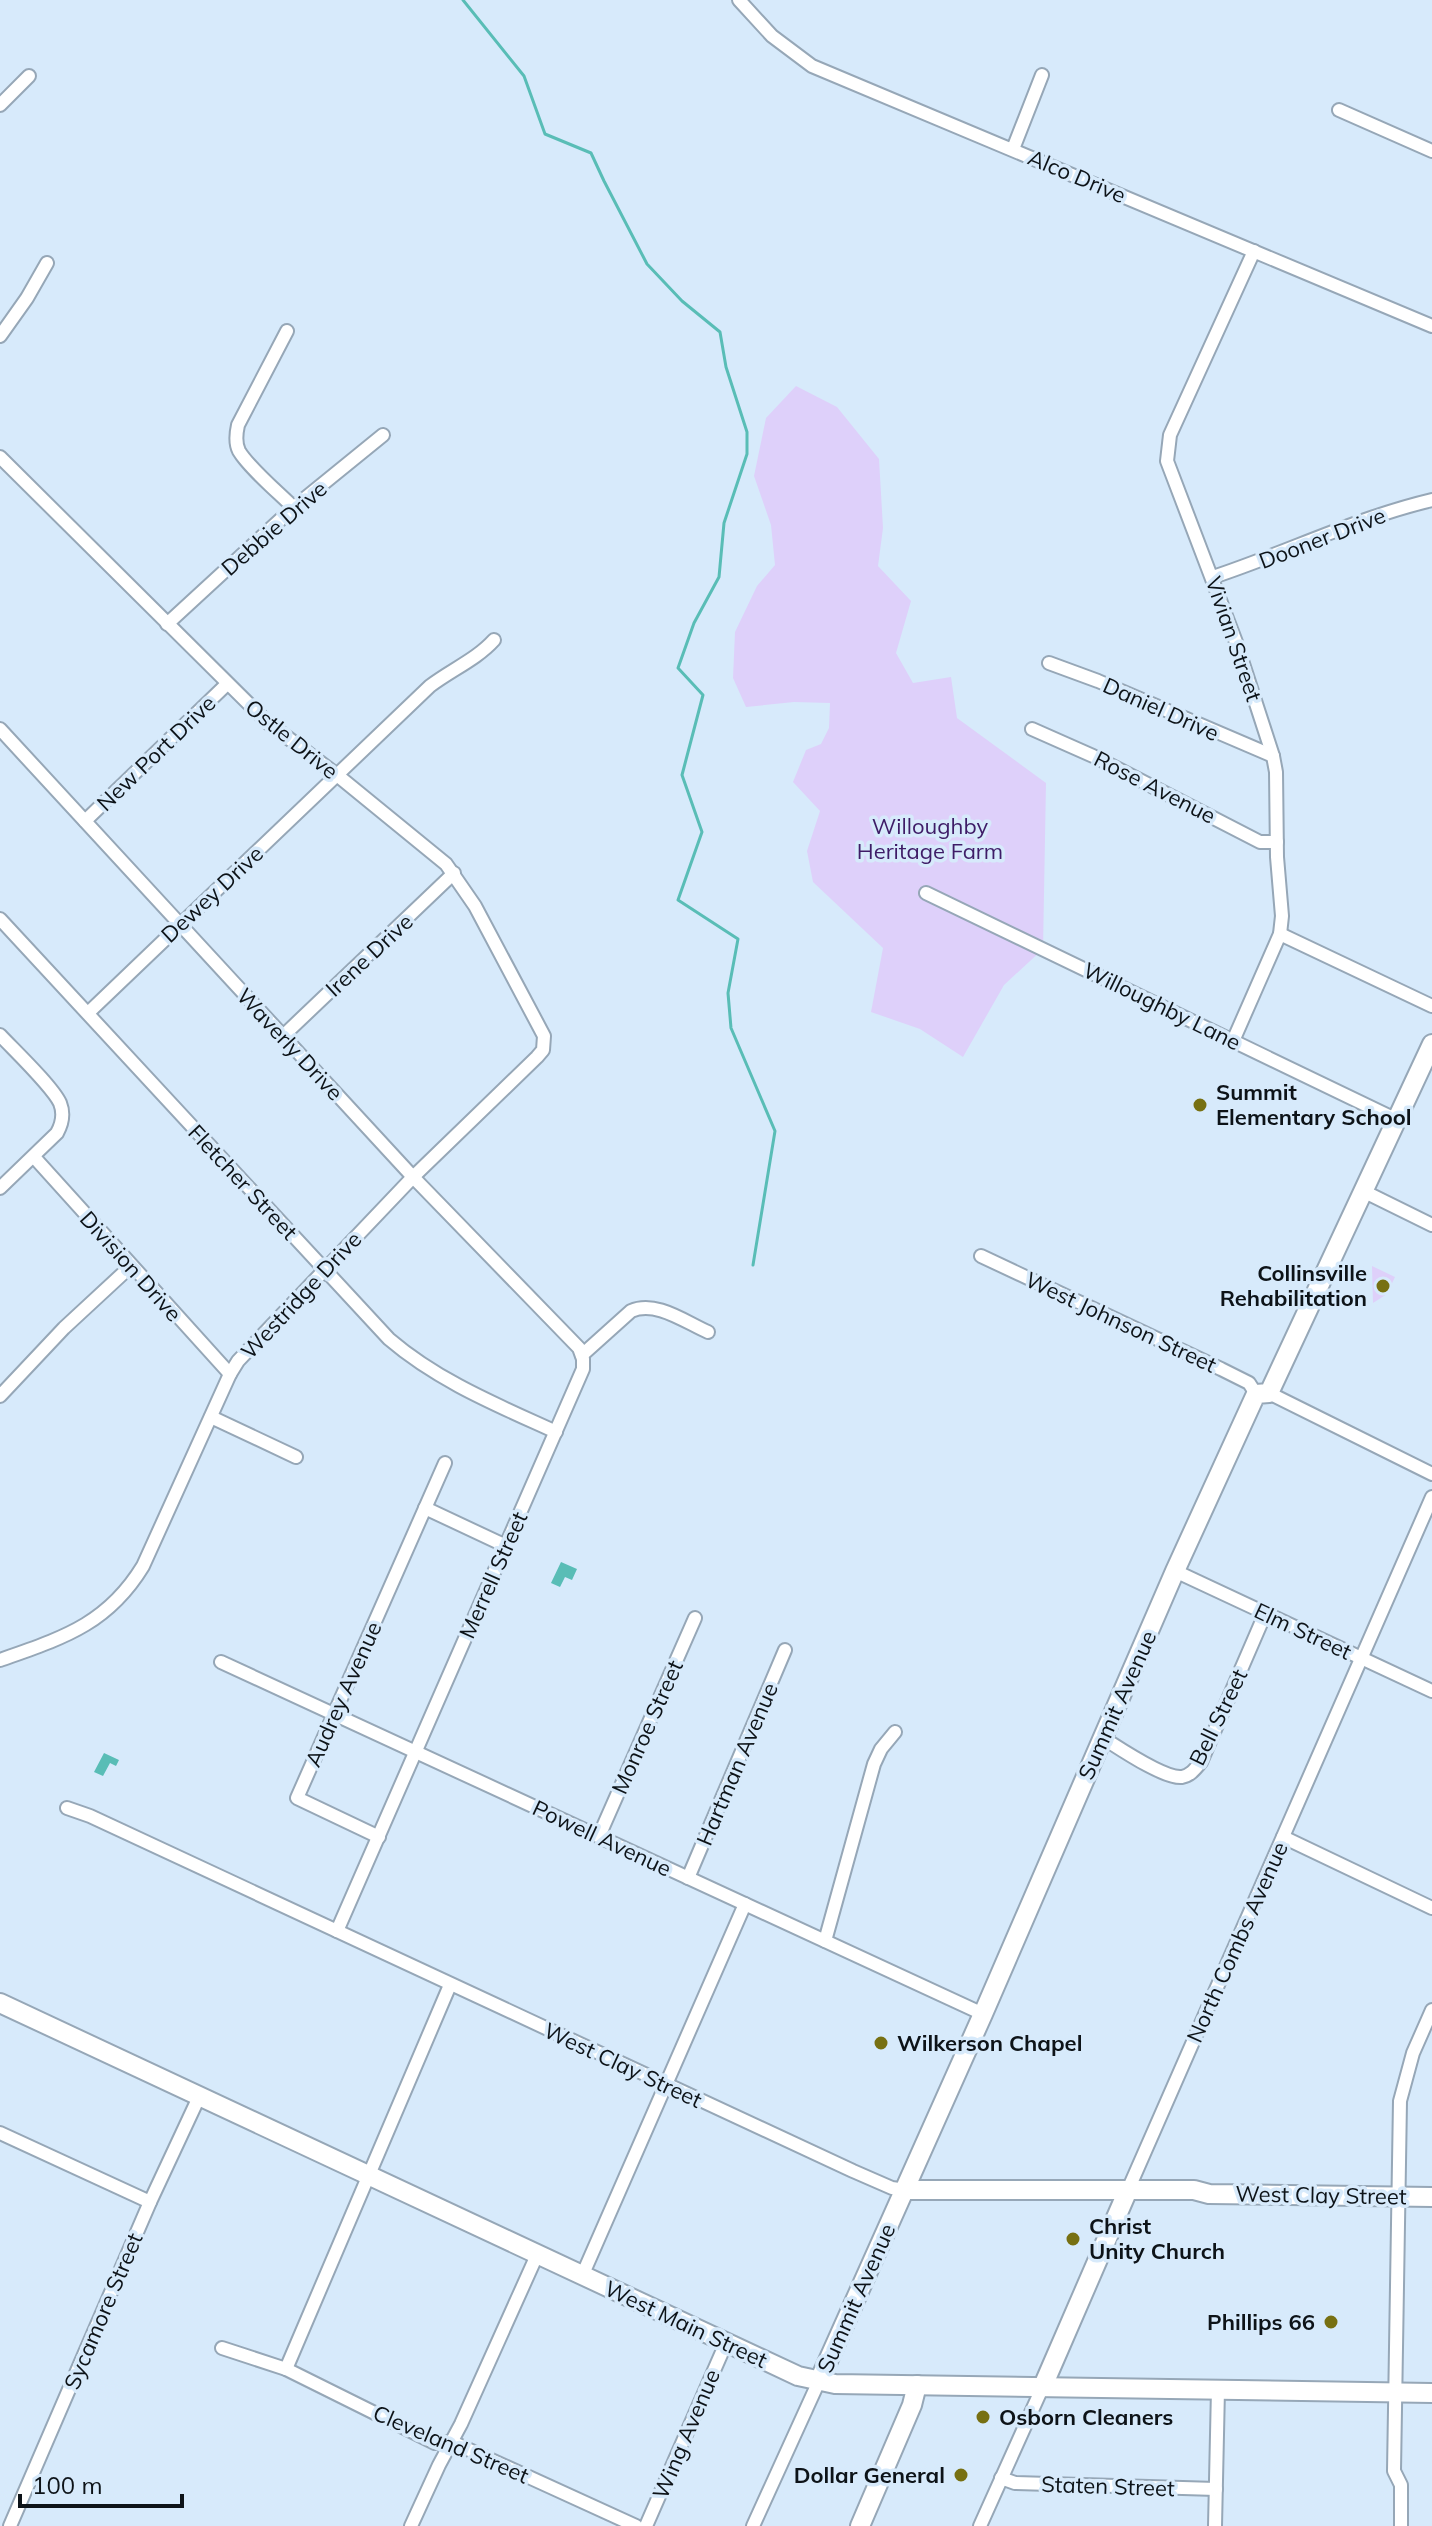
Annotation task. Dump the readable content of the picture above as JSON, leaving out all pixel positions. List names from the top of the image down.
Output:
{
  "streets": {
    "main road": [
      "Summit Avenue",
      "North Combs Avenue",
      "West Clay Street",
      "West Main Street"
    ],
    "street": [
      "Alco Drive",
      "Debbie Drive",
      "Dooner Drive",
      "Vivian Street",
      "Daniel Drive",
      "Ostle Drive",
      "New Port Drive",
      "Rose Avenue",
      "Dewey Drive",
      "Irene Drive",
      "Willoughby Lane",
      "Waverly Drive",
      "Fletcher Street",
      "Division Drive",
      "Westridge Drive",
      "West Johnson Street",
      "Merrell Street",
      "Elm Street",
      "Audrey Avenue",
      "Bell Street",
      "Monroe Street",
      "Hartman Avenue",
      "Powell Avenue",
      "Sycamore Street",
      "Wing Avenue",
      "Cleveland Street",
      "Staten Street"
    ]
  },
  "crossings": [
    ["Alco Drive", "Vivian Street"],
    ["Debbie Drive", "Ostle Drive"],
    ["Dooner Drive", "Vivian Street"],
    ["Vivian Street", "Daniel Drive"],
    ["Vivian Street", "Rose Avenue"],
    ["Vivian Street", "Willoughby Lane"],
    ["Ostle Drive", "New Port Drive"],
    ["Ostle Drive", "Dewey Drive"],
    ["Ostle Drive", "Irene Drive"],
    ["Ostle Drive", "Westridge Drive"],
    ["New Port Drive", "Waverly Drive"],
    ["Dewey Drive", "Waverly Drive"],
    ["Dewey Drive", "Fletcher Street"],
    ["Irene Drive", "Waverly Drive"],
    ["Willoughby Lane", "Summit Avenue"],
    ["Waverly Drive", "Westridge Drive"],
    ["Waverly Drive", "Merrell Street"],
    ["Fletcher Street", "Westridge Drive"],
    ["Fletcher Street", "Merrell Street"],
    ["Division Drive", "Westridge Drive"],
    ["West Johnson Street", "Summit Avenue"],
    ["Merrell Street", "Audrey Avenue"],
    ["Merrell Street", "Powell Avenue"],
    ["Merrell Street", "West Clay Street"],
    ["Elm Street", "Summit Avenue"],
    ["Elm Street", "Bell Street"],
    ["Elm Street", "North Combs Avenue"],
    ["Audrey Avenue", "Powell Avenue"],
    ["Summit Avenue", "Bell Street"],
    ["Summit Avenue", "Powell Avenue"],
    ["Summit Avenue", "West Clay Street"],
    ["Summit Avenue", "West Main Street"],
    ["Monroe Street", "Powell Avenue"],
    ["Hartman Avenue", "Powell Avenue"],
    ["North Combs Avenue", "West Clay Street"],
    ["North Combs Avenue", "West Main Street"],
    ["Sycamore Street", "West Main Street"],
    ["West Main Street", "Wing Avenue"]
  ],
  "parks": ["Willoughby Heritage Farm"],
  "places": [
    "Summit Elementary School",
    "Collinsville Rehabilitation",
    "Wilkerson Chapel",
    "Christ Unity Church",
    "Phillips 66",
    "Osborn Cleaners",
    "Dollar General"
  ],
  "scale_bar": "100 m"
}
